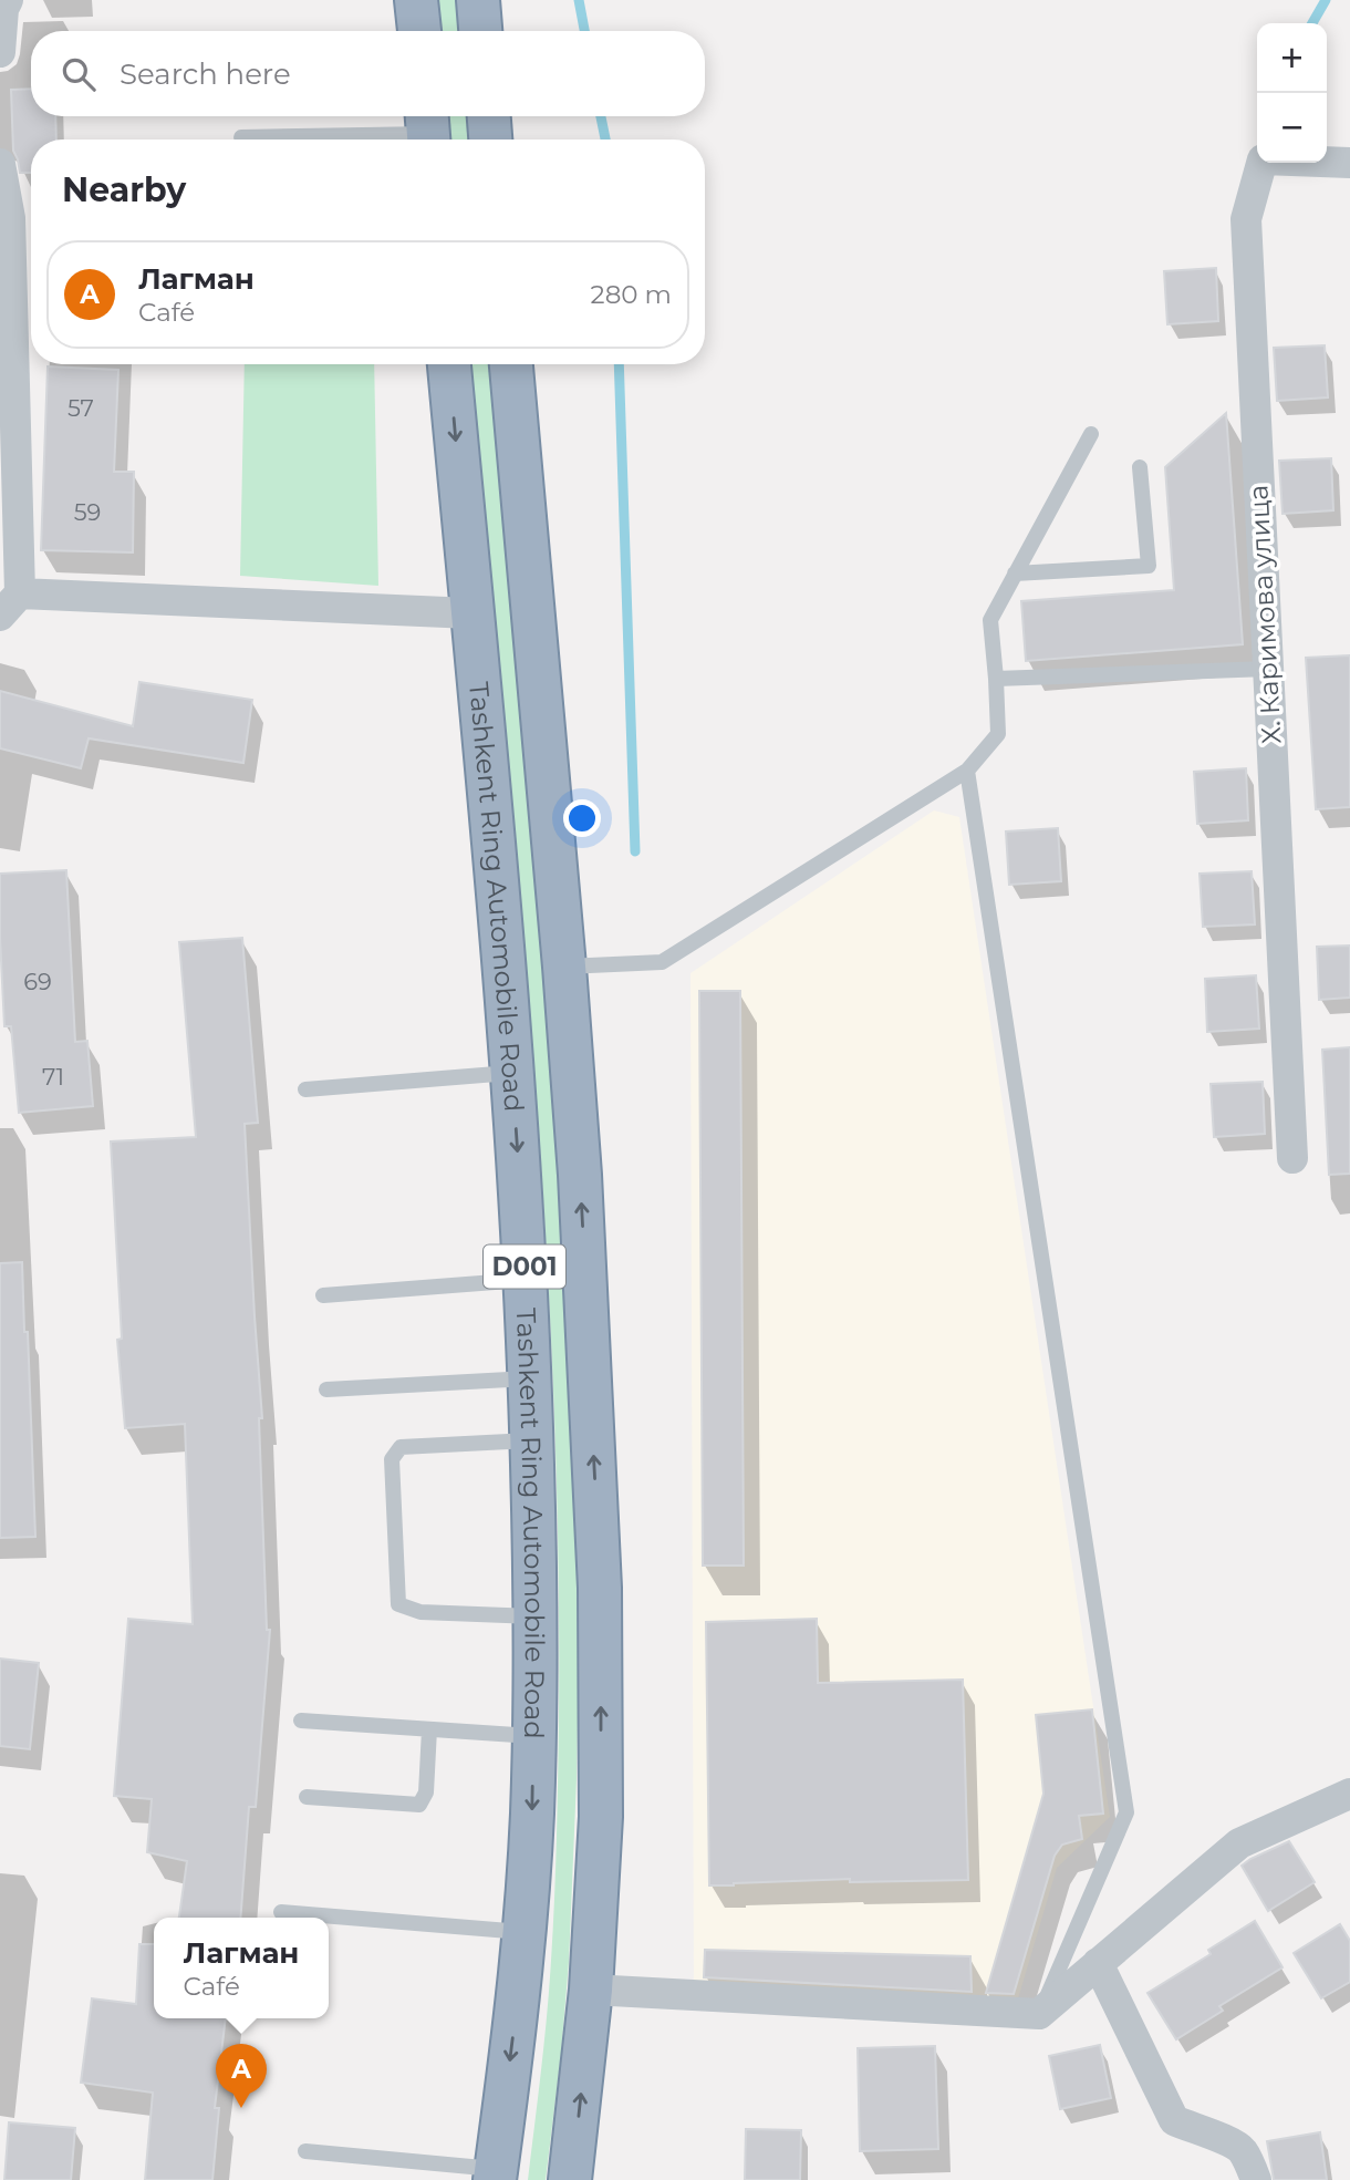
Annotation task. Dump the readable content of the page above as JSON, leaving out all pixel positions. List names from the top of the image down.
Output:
{
  "streets": {
    "highway": ["Tashkent Ring Automobile Road", "D001"],
    "street": ["Х. Каримова улица"]
  },
  "house_numbers": [
    "57",
    "59",
    "69",
    "71"
  ],
  "page": {
    "map_buttons": ["+", "−"],
    "search": "Search here",
    "heading": "Nearby",
    "list": [
      {
        "mark": "A",
        "name": "Лагман",
        "note": "Café",
        "value": "280 m"
      }
    ],
    "popup": ["Лагман", "Café"],
    "pins": "A"
  }
}
